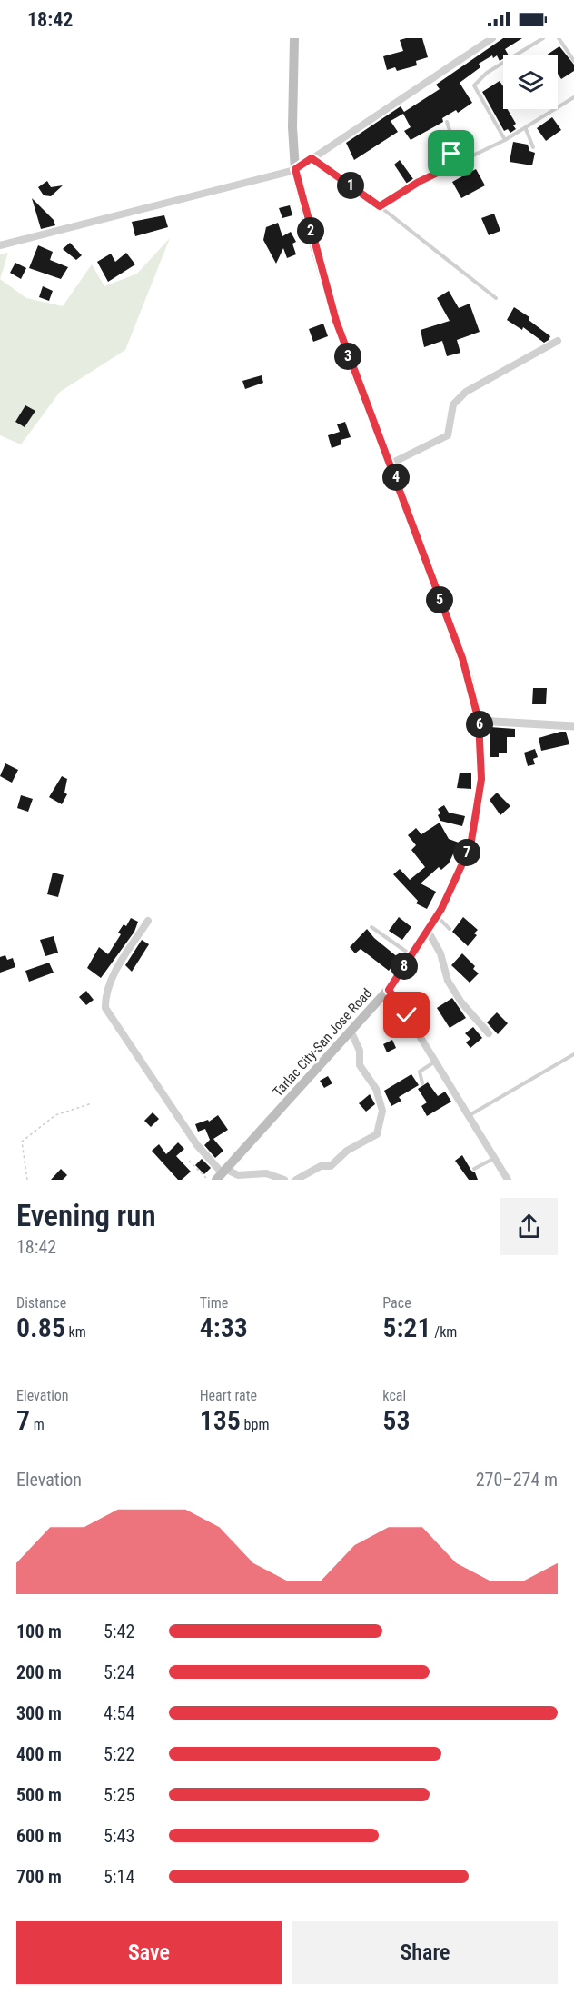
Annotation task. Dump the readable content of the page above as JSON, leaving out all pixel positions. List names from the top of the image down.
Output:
{
  "streets": {
    "main road": ["Tarlac City-San Jose Road"]
  },
  "page": {
    "status": "18:42",
    "pins": [
      "1",
      "2",
      "3",
      "4",
      "5",
      "6",
      "7",
      "8"
    ],
    "heading": ["Evening run", "18:42"],
    "stats": [
      ["Distance", "0.85 km"],
      ["Time", "4:33"],
      ["Pace", "5:21 /km"],
      ["Elevation", "7 m"],
      ["Heart rate", "135 bpm"],
      ["kcal", "53"]
    ],
    "chart": ["Elevation", "270–274 m"],
    "list": [
      {
        "name": "100 m",
        "note": "5:42"
      },
      {
        "name": "200 m",
        "note": "5:24"
      },
      {
        "name": "300 m",
        "note": "4:54"
      },
      {
        "name": "400 m",
        "note": "5:22"
      },
      {
        "name": "500 m",
        "note": "5:25"
      },
      {
        "name": "600 m",
        "note": "5:43"
      },
      {
        "name": "700 m",
        "note": "5:14"
      }
    ],
    "buttons": ["Save", "Share"]
  }
}
